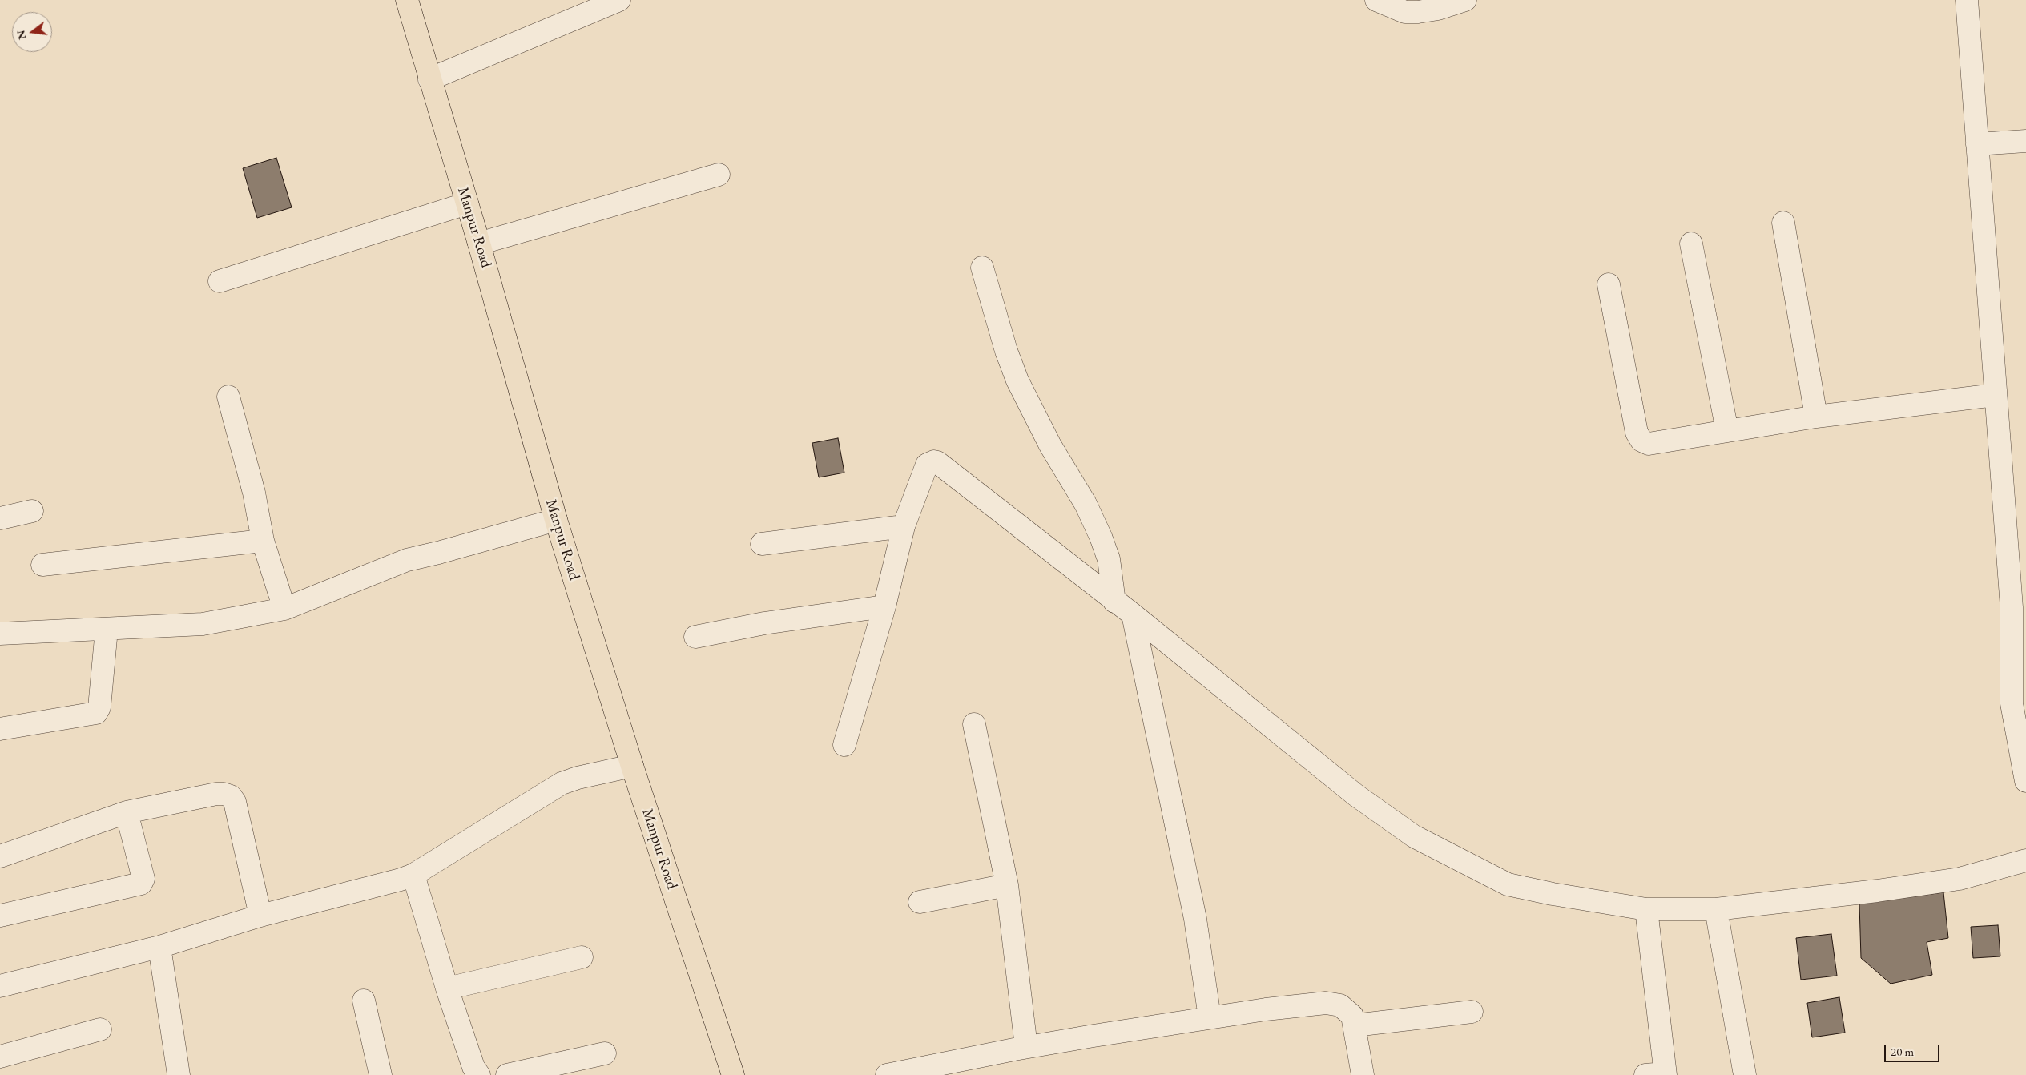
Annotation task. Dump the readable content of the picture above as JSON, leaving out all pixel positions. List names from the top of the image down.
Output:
{
  "streets": {
    "highway": ["Manpur Road"]
  },
  "scale_bar": "20 m",
  "north": "left"
}
